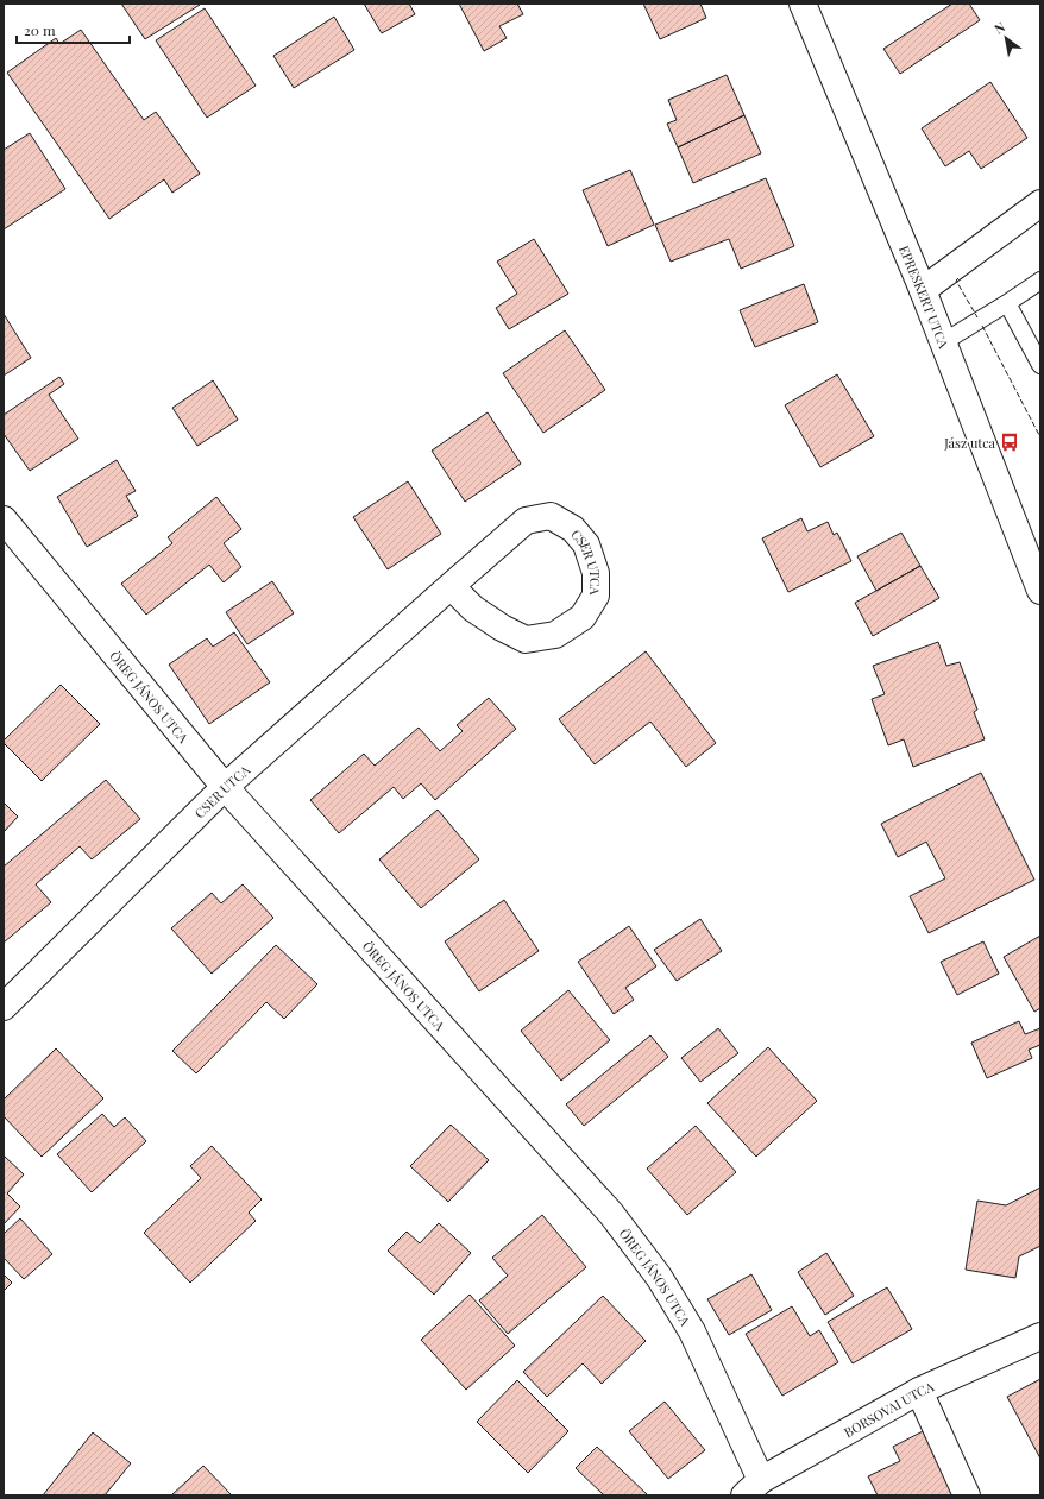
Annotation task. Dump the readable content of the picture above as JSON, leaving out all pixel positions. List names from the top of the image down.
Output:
{
  "streets": {
    "street": [
      "EPRESKERT UTCA",
      "CSER UTCA",
      "ÖREG JÁNOS UTCA",
      "BORSOVAI UTCA"
    ]
  },
  "crossings": [
    ["CSER UTCA", "ÖREG JÁNOS UTCA"],
    ["ÖREG JÁNOS UTCA", "BORSOVAI UTCA"]
  ],
  "places": {
    "bus stop": ["Jász utca"]
  },
  "scale_bar": "20 m",
  "north": "top left"
}
